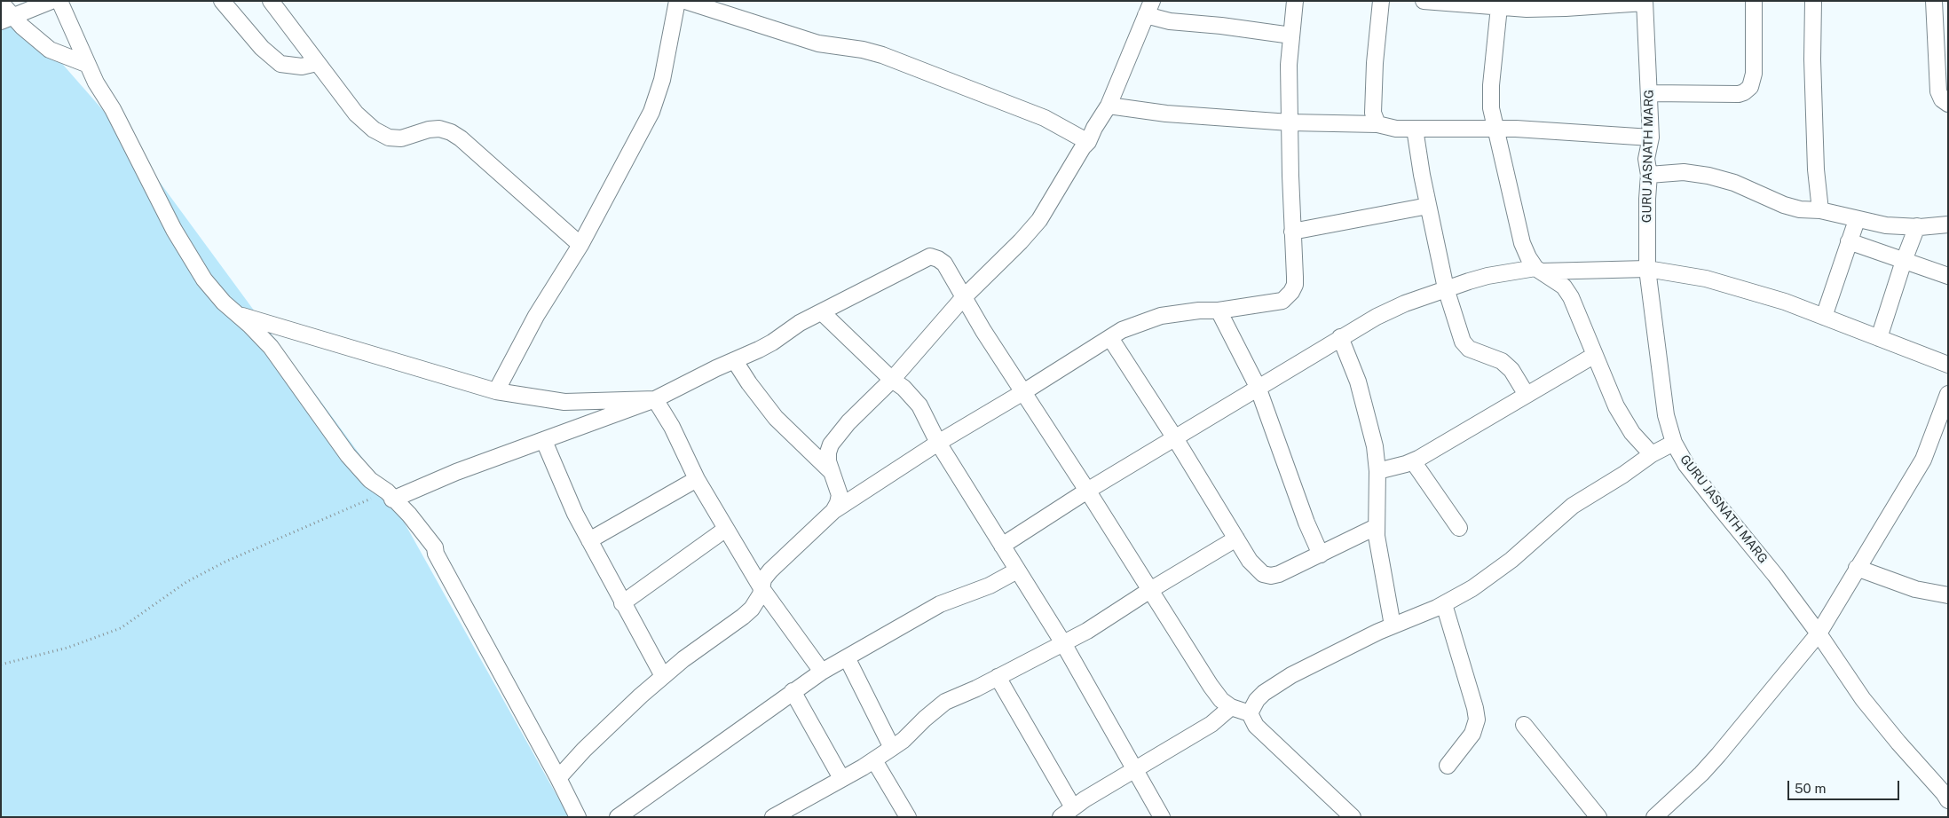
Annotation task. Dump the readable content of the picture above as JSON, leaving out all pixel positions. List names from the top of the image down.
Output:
{
  "streets": {
    "street": ["GURU JASNATH MARG"]
  },
  "scale_bar": "50 m"
}
